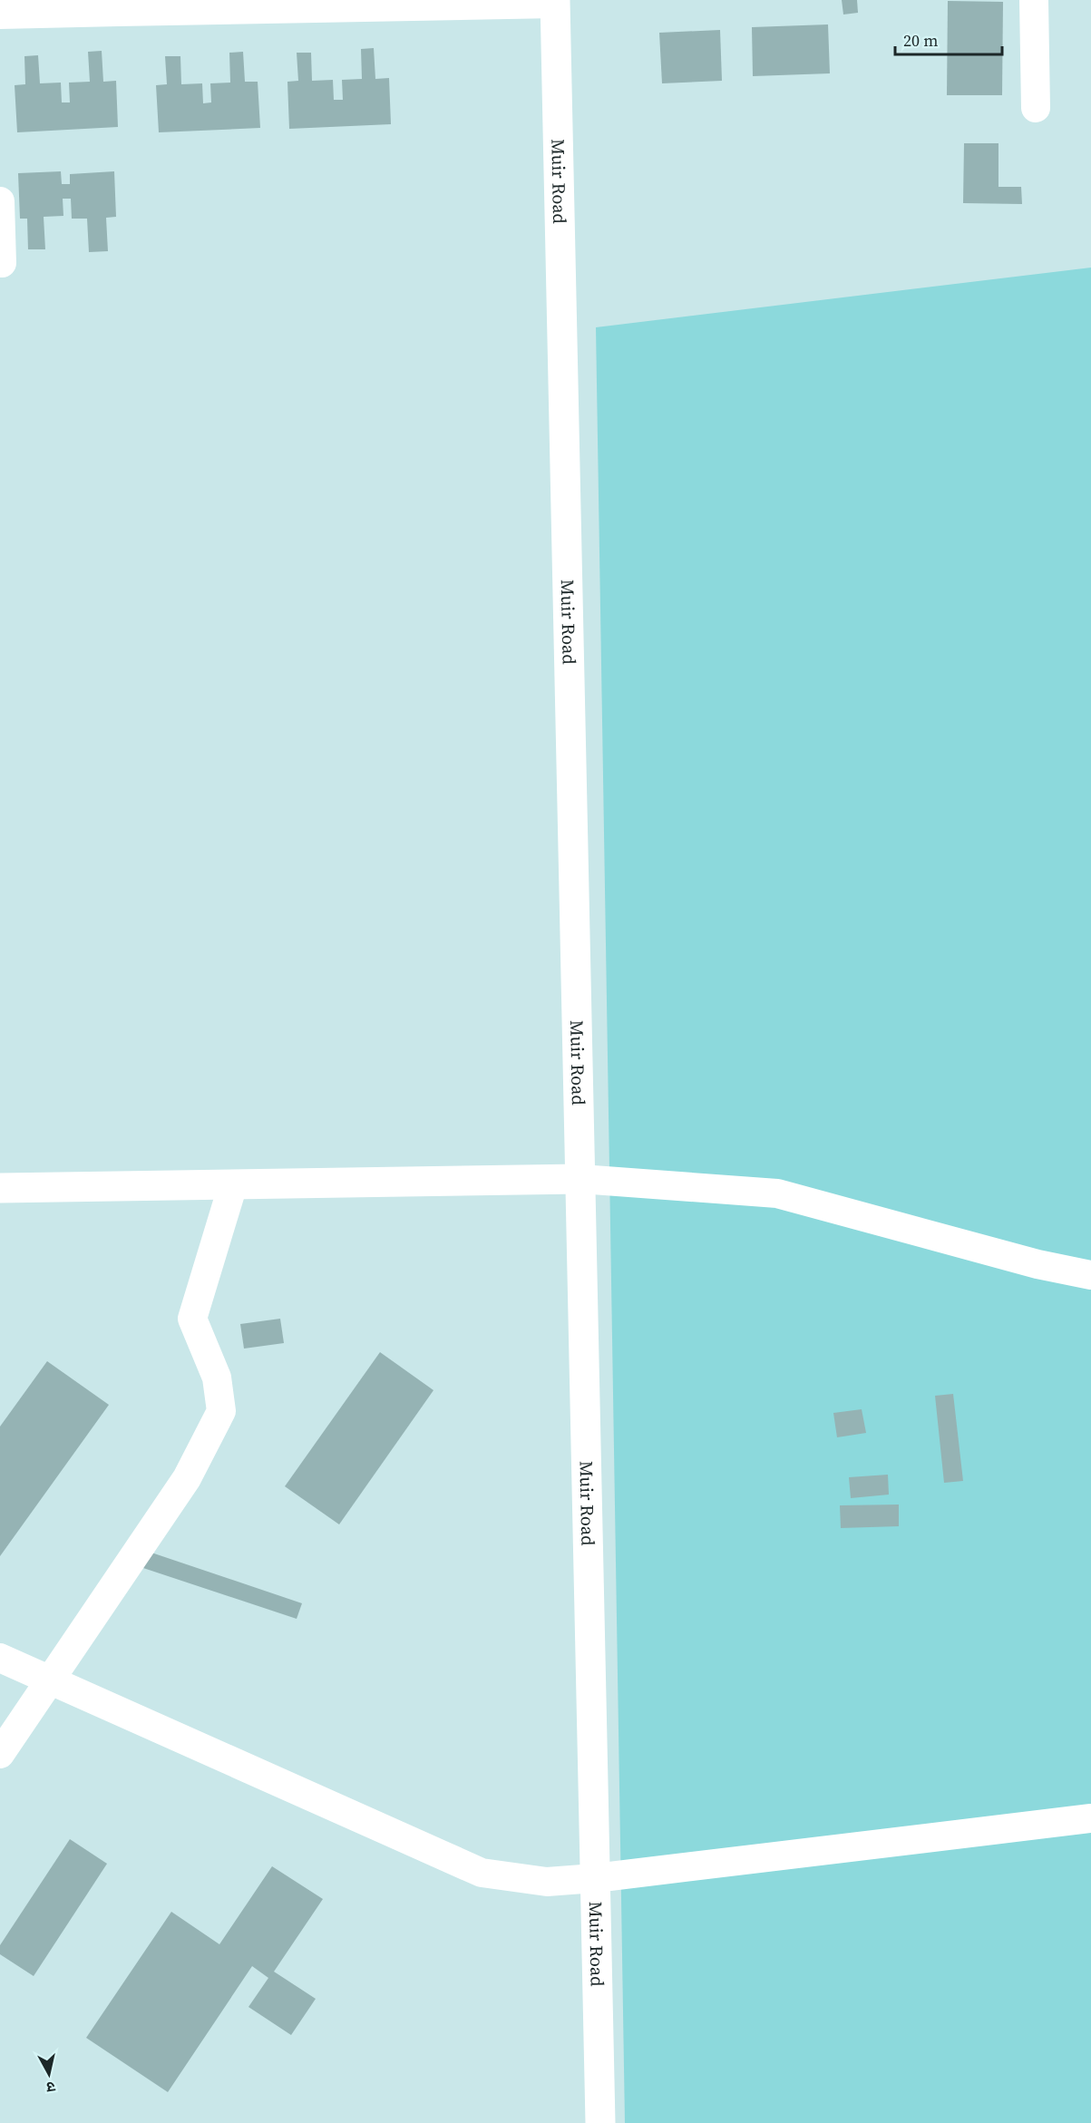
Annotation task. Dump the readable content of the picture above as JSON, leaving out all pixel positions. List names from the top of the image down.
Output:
{
  "streets": {
    "main road": ["Muir Road"]
  },
  "scale_bar": "20 m",
  "north": "bottom"
}
